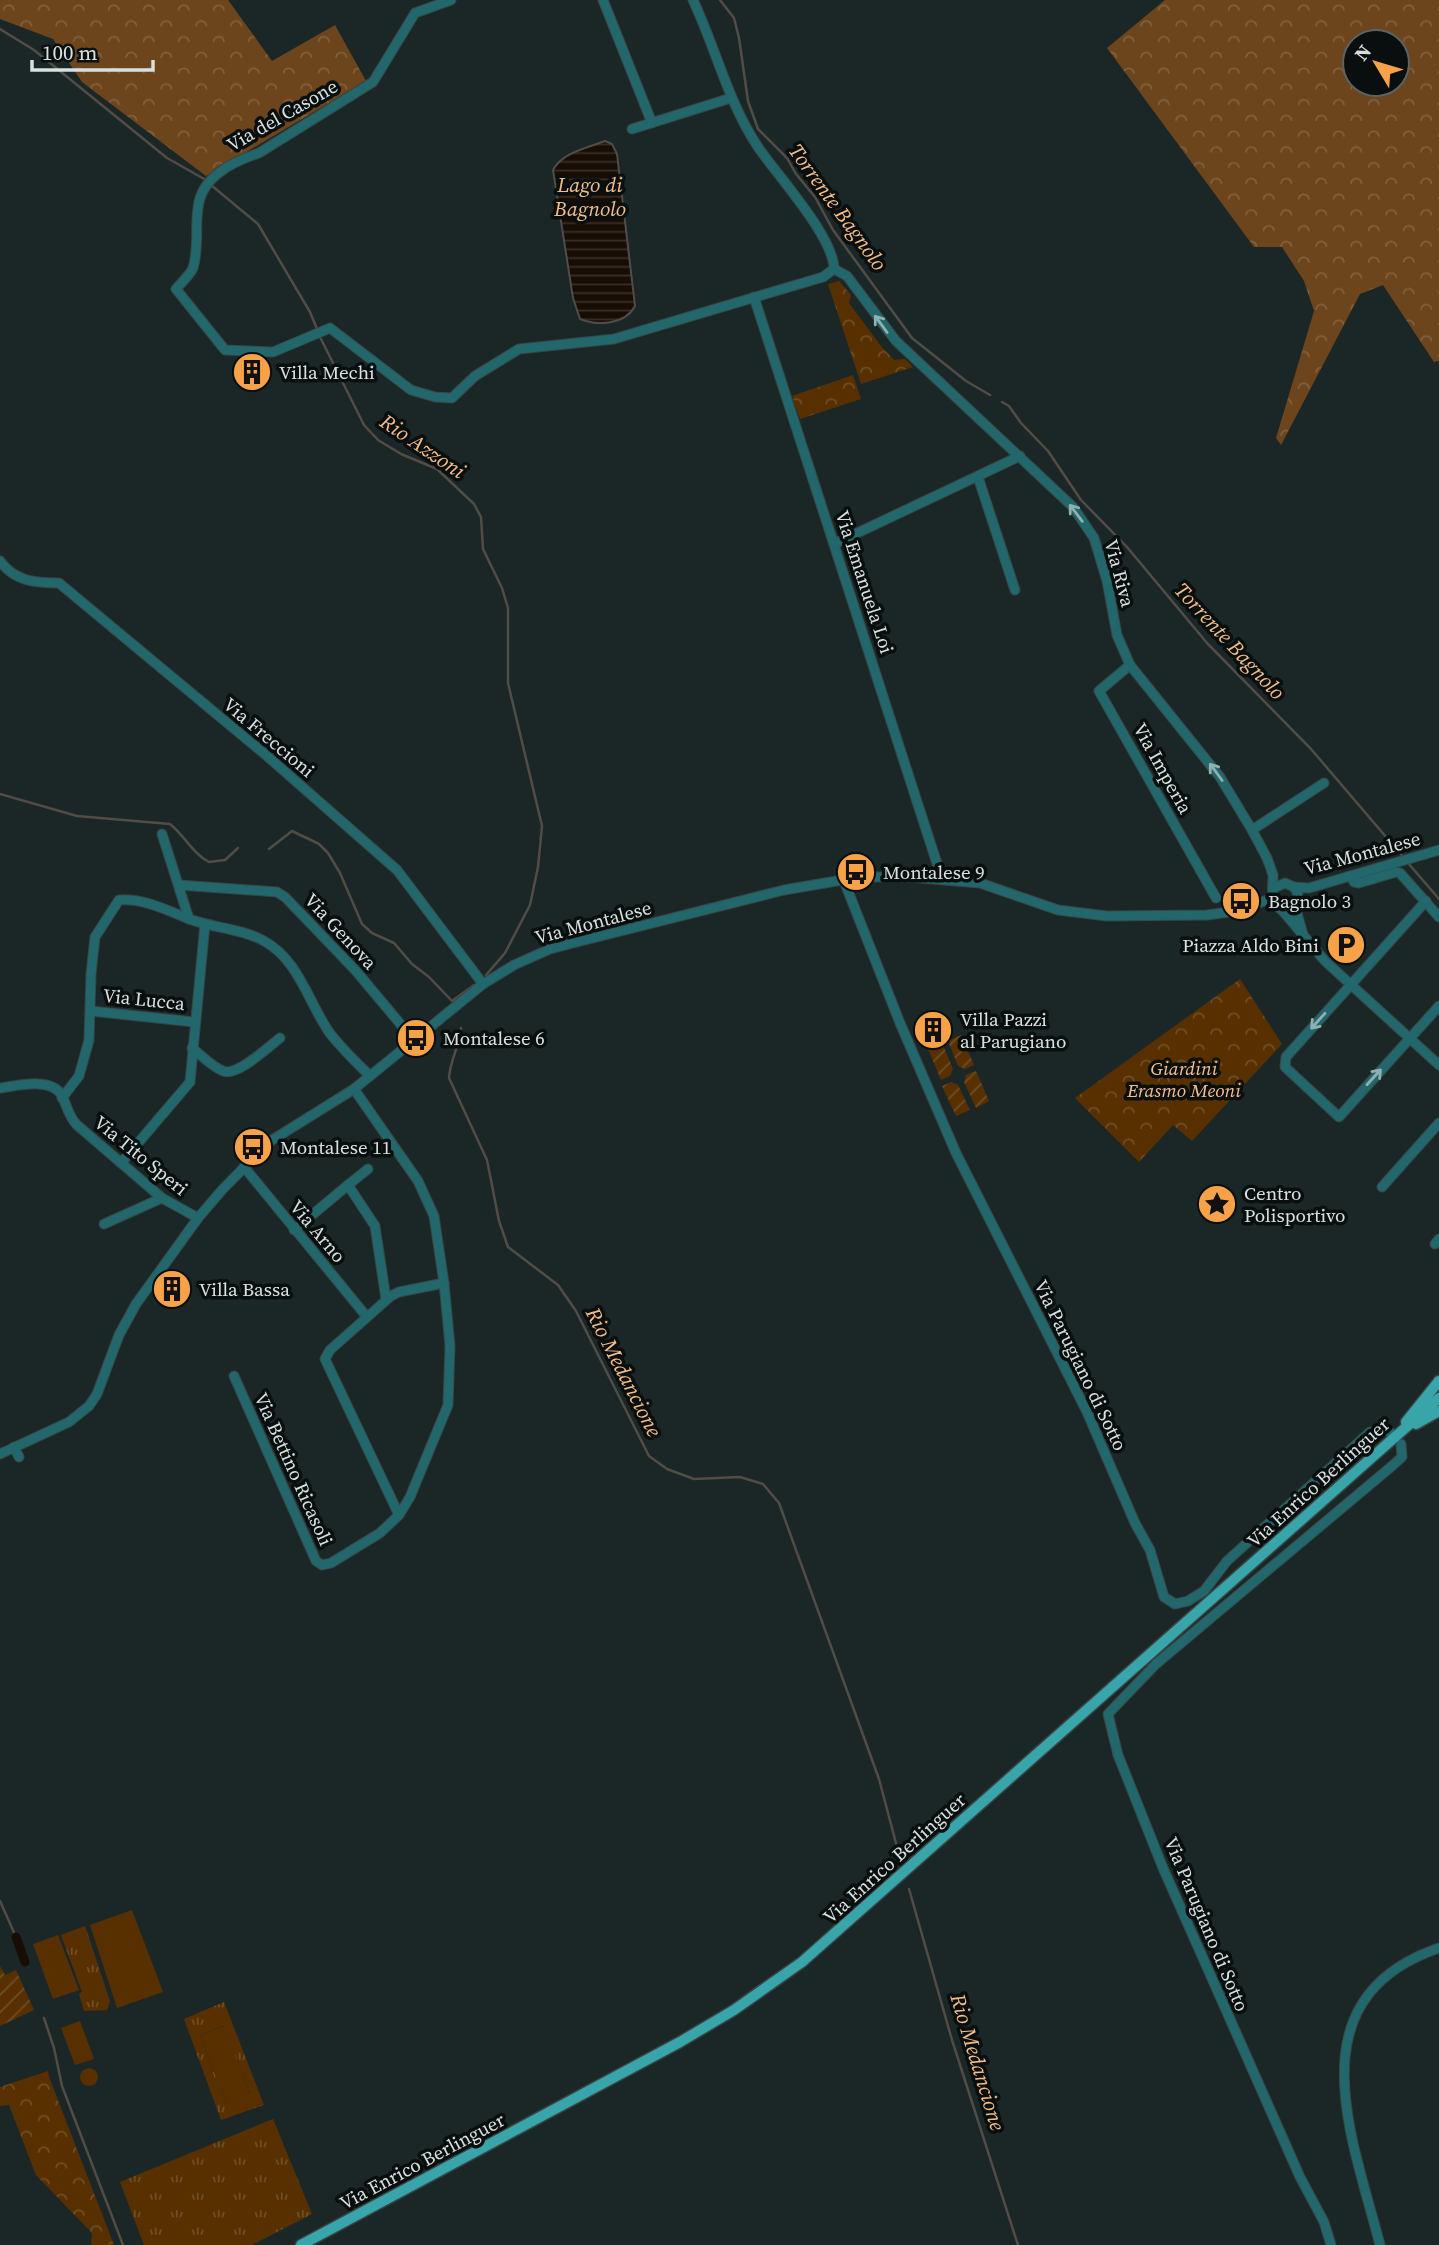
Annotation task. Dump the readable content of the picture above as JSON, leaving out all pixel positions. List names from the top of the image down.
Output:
{
  "streets": {
    "main road": ["Via Enrico Berlinguer"],
    "street": [
      "Via del Casone",
      "Via Riva",
      "Via Emanuela Loi",
      "Via Freccioni",
      "Via Imperia",
      "Via Montalese",
      "Via Genova",
      "Via Lucca",
      "Via Tito Speri",
      "Via Arno",
      "Via Parugiano di Sotto",
      "Via Bettino Ricasoli"
    ]
  },
  "crossings": [
    ["Via del Casone", "Via Emanuela Loi"],
    ["Via Riva", "Via Imperia"],
    ["Via Riva", "Via Montalese"],
    ["Via Emanuela Loi", "Via Montalese"],
    ["Via Freccioni", "Via Montalese"],
    ["Via Montalese", "Via Genova"],
    ["Via Montalese", "Via Tito Speri"],
    ["Via Montalese", "Via Arno"],
    ["Via Montalese", "Via Parugiano di Sotto"],
    ["Via Parugiano di Sotto", "Via Enrico Berlinguer"]
  ],
  "one_way": ["Via Riva"],
  "water": [
    "Lago di Bagnolo",
    "Torrente Bagnolo",
    "Rio Azzoni",
    "Rio Medancione"
  ],
  "parks": ["Giardini Erasmo Meoni"],
  "places": {
    "building": ["Villa Mechi", "Villa Pazzi al Parugiano", "Villa Bassa"],
    "bus stop": [
      "Montalese 9",
      "Bagnolo 3",
      "Montalese 6",
      "Montalese 11"
    ],
    "parking": ["Piazza Aldo Bini"],
    "place": ["Centro Polisportivo"]
  },
  "scale_bar": "100 m",
  "north": "top left"
}
